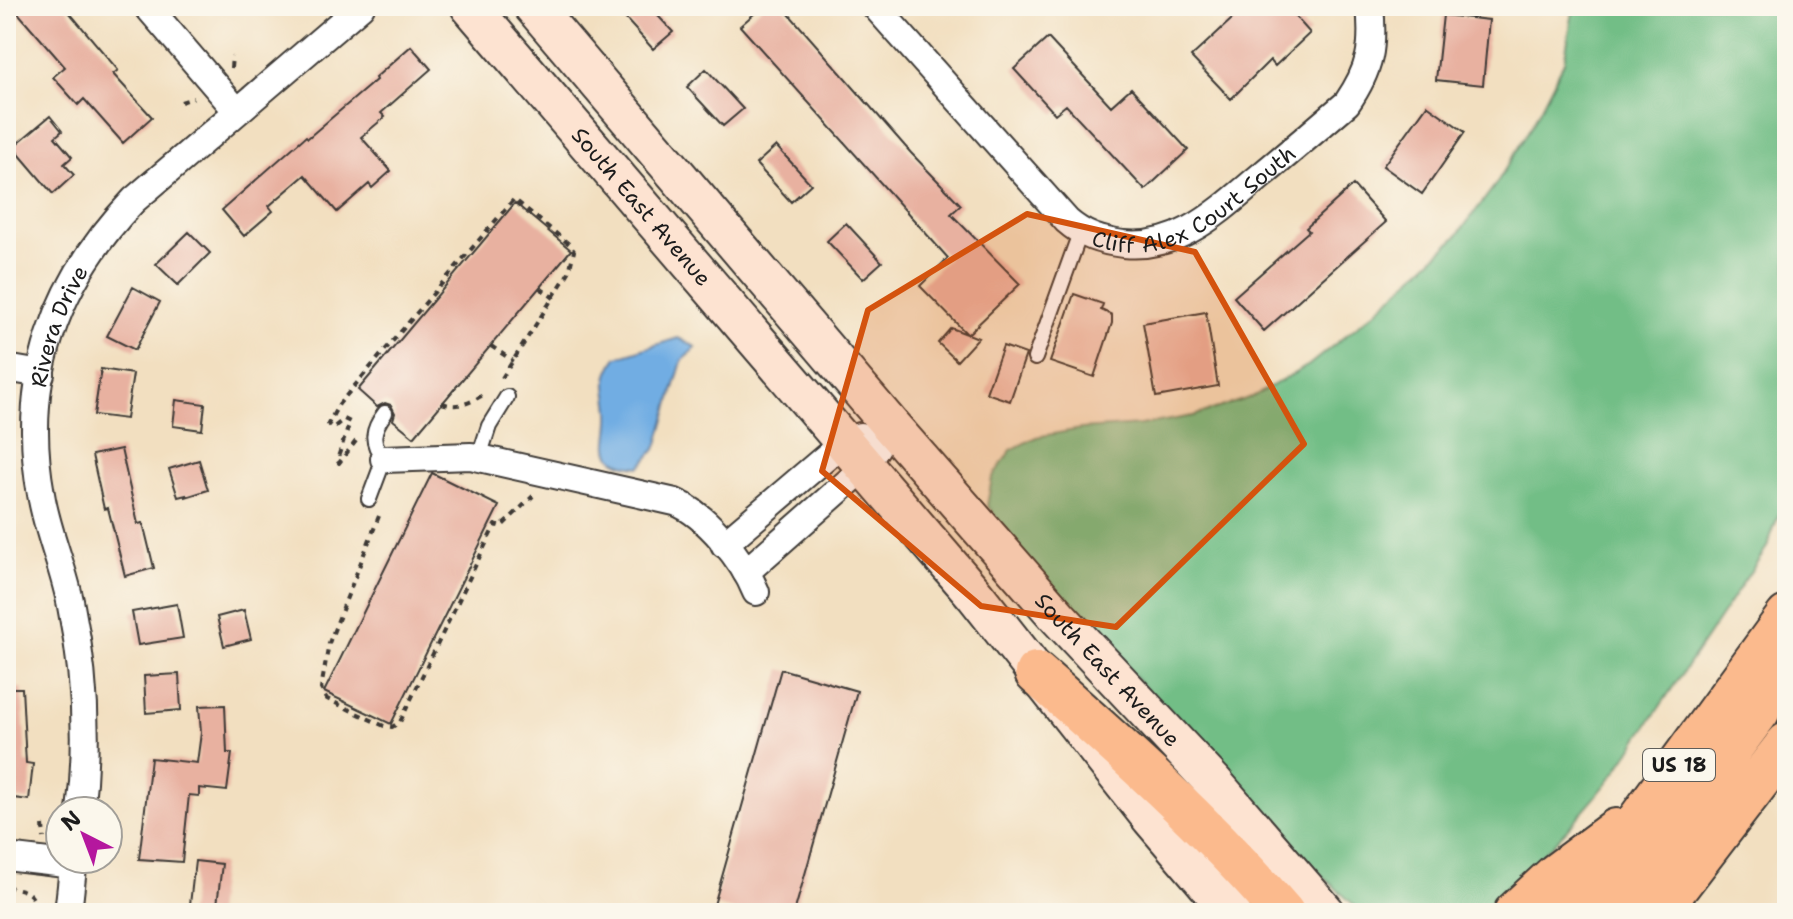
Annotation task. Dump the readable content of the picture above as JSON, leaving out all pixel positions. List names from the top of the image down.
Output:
{
  "streets": {
    "main road": ["South East Avenue", "US 18"],
    "street": ["Cliff Alex Court South", "Rivera Drive"]
  },
  "north": "top left"
}
